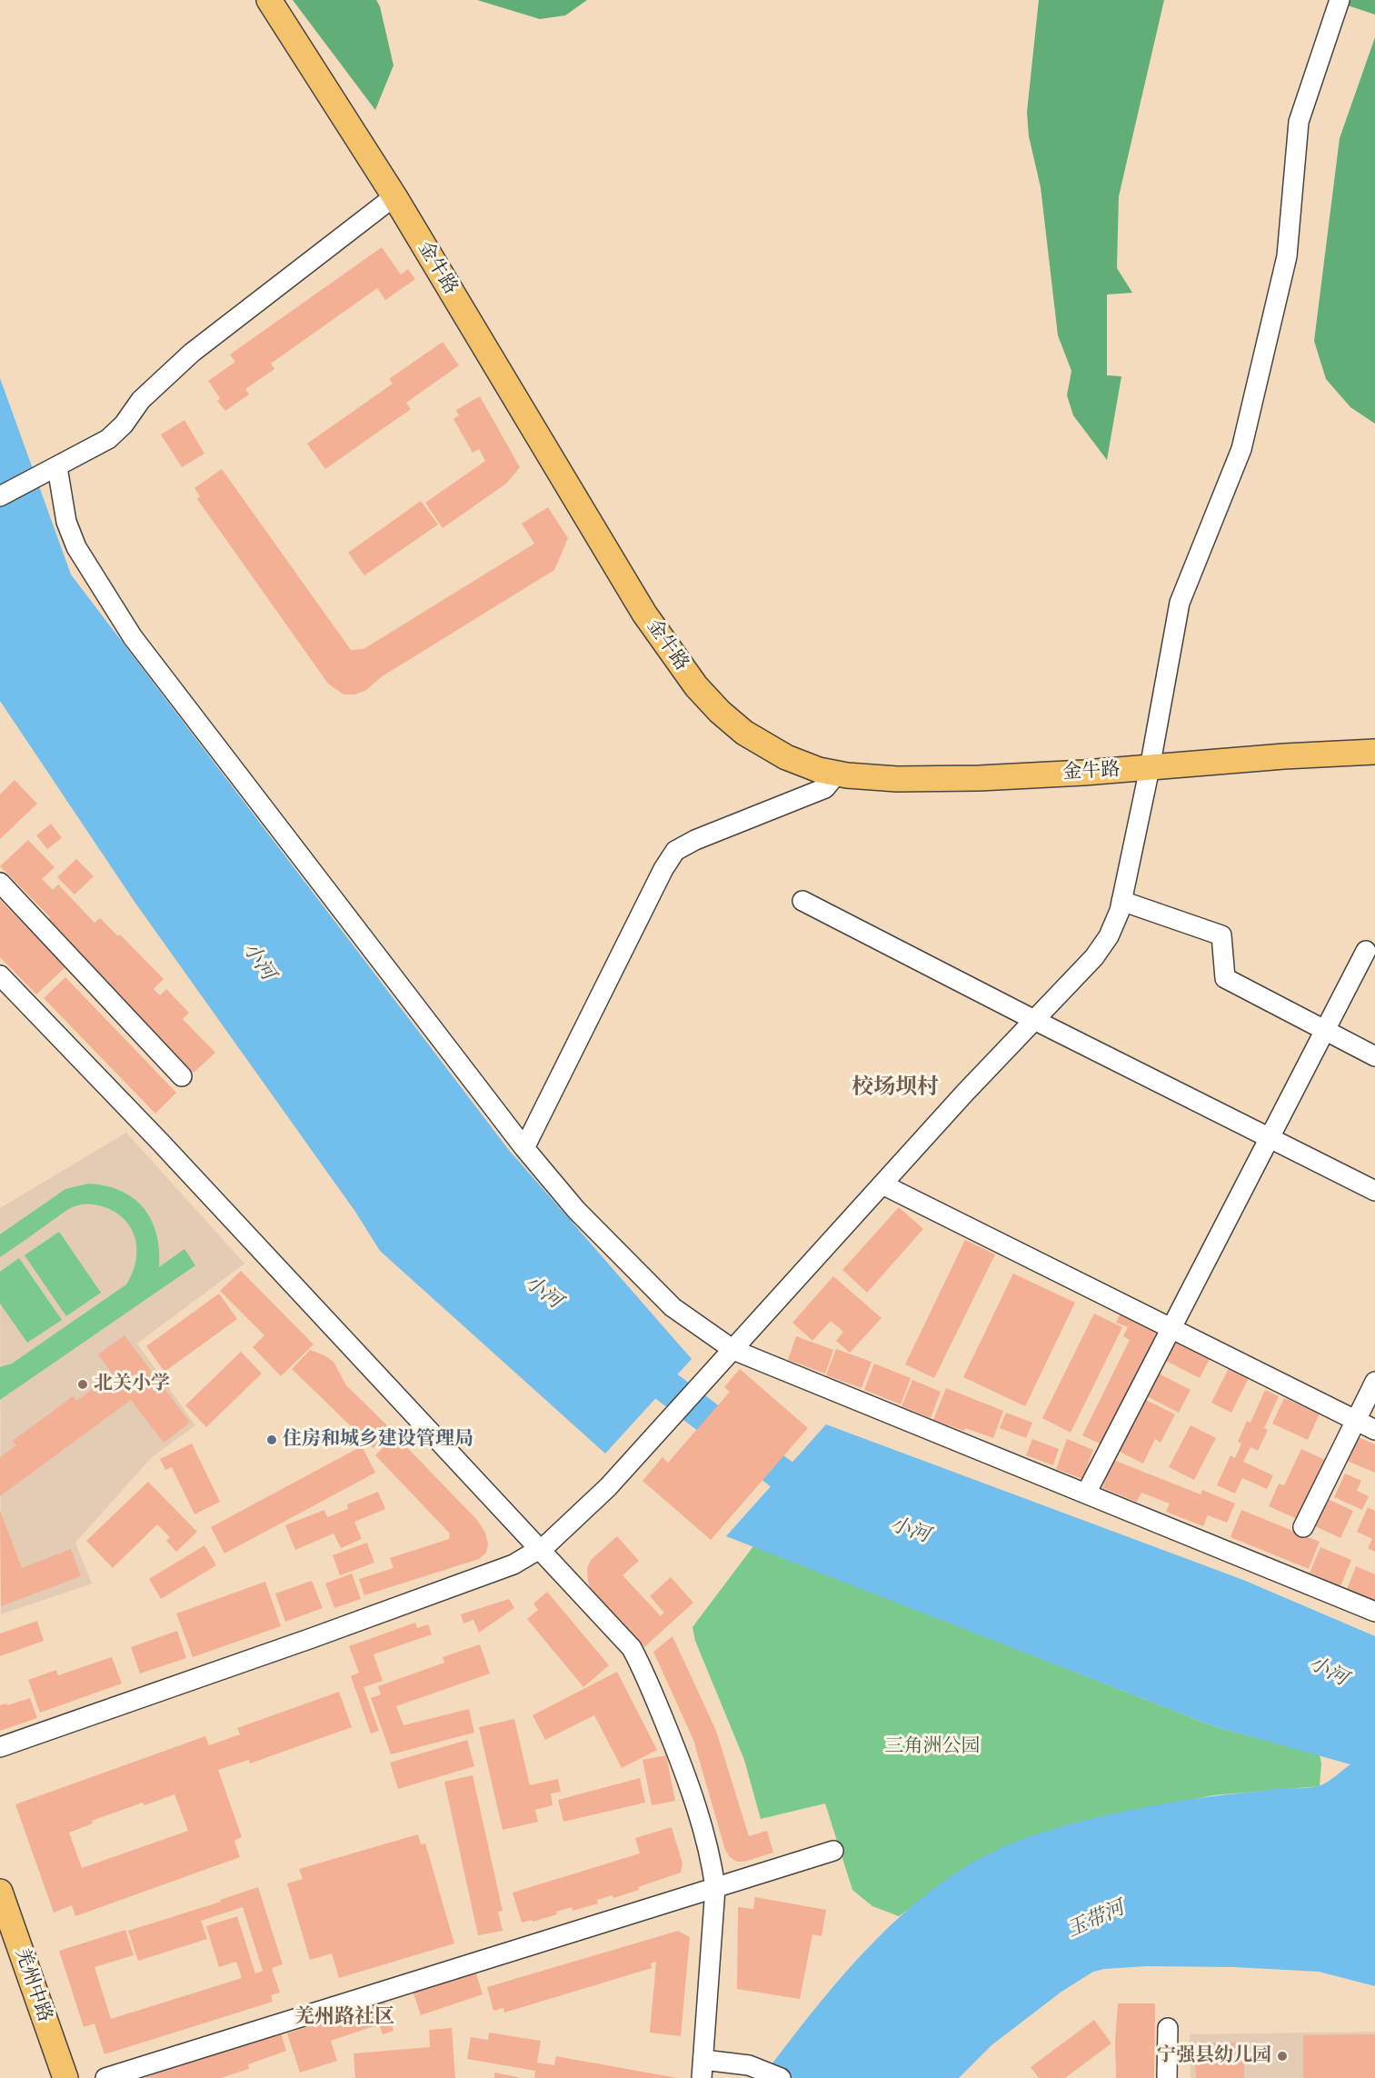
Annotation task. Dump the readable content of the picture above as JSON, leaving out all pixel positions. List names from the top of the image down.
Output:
{
  "streets": {
    "main road": ["金牛路", "羌州中路"]
  },
  "districts": ["校场坝村", "羌州路社区"],
  "water": ["小河", "玉带河"],
  "parks": ["三角洲公园"],
  "places": ["北关小学", "住房和城乡建设管理局", "宁强县幼儿园"]
}
